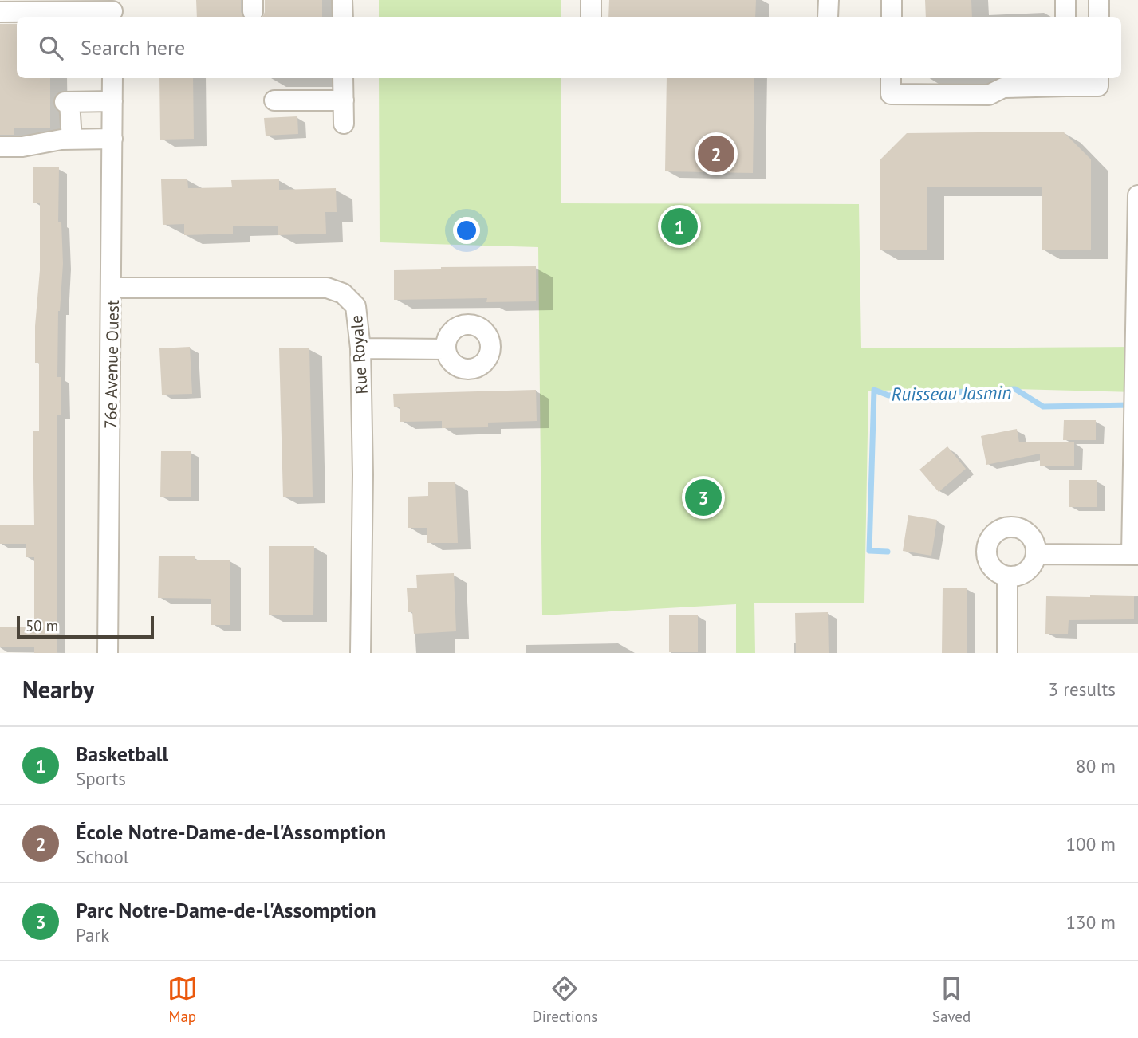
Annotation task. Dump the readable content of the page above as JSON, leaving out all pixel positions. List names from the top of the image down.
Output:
{
  "streets": {
    "street": ["Rue Royale", "76e Avenue Ouest"]
  },
  "crossings": [
    ["Rue Royale", "76e Avenue Ouest"]
  ],
  "water": ["Ruisseau Jasmin"],
  "scale_bar": "50 m",
  "page": {
    "search": "Search here",
    "pins": ["2", "1", "3"],
    "scale": "50 m",
    "heading": ["Nearby", "3 results"],
    "list": [
      {
        "mark": "1",
        "name": "Basketball",
        "note": "Sports",
        "value": "80 m"
      },
      {
        "mark": "2",
        "name": "École Notre-Dame-de-l'Assomption",
        "note": "School",
        "value": "100 m"
      },
      {
        "mark": "3",
        "name": "Parc Notre-Dame-de-l'Assomption",
        "note": "Park",
        "value": "130 m"
      }
    ],
    "nav": ["Map", "Directions", "Saved"]
  }
}
